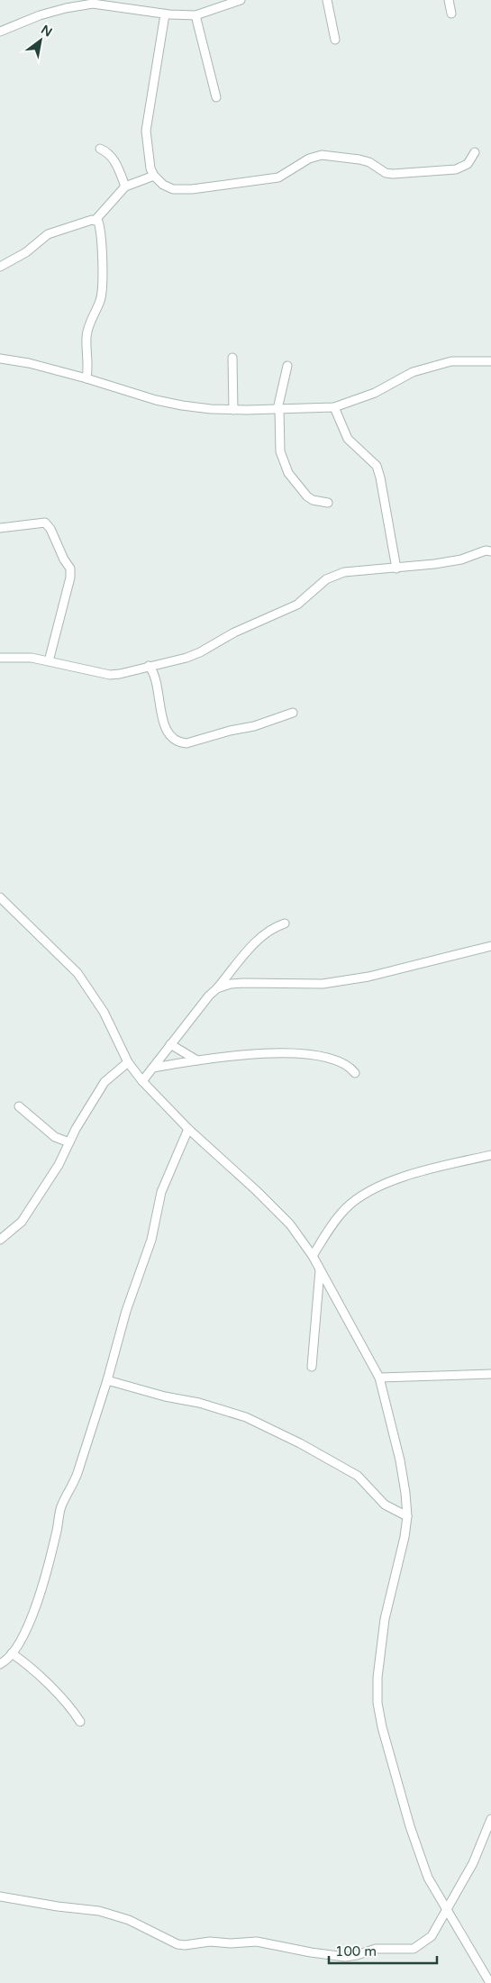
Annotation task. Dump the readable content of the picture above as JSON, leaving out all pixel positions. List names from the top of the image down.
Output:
{
  "scale_bar": "100 m",
  "north": "top right"
}
